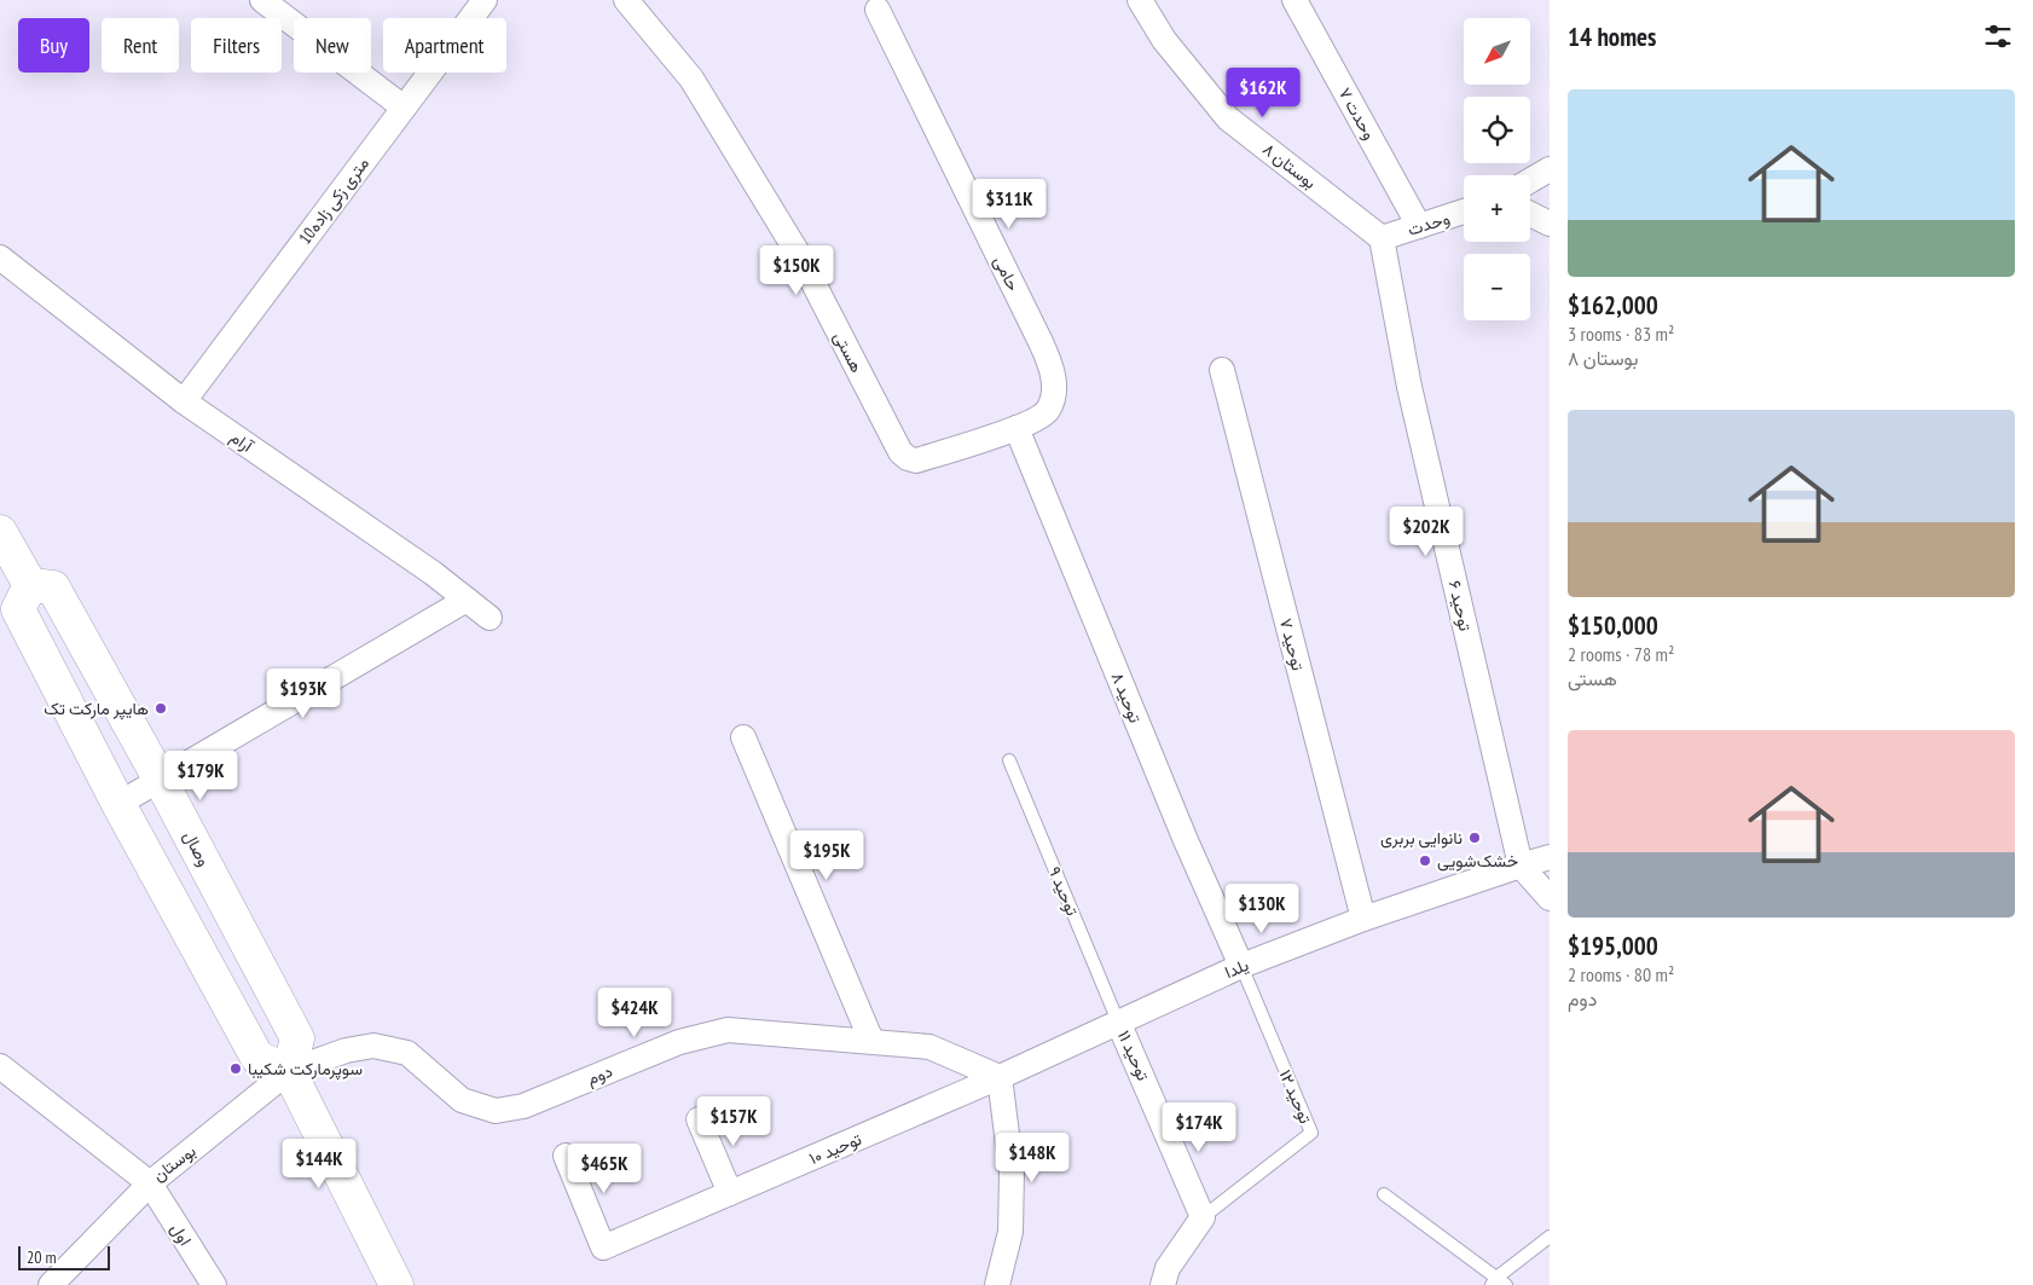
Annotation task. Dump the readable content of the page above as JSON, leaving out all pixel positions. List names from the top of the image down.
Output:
{
  "streets": {
    "main road": ["وصال"],
    "street": [
      "وحدت ۷",
      "بوستان ۸",
      "10متری زکی زاده",
      "وحدت",
      "حامی",
      "هستی",
      "آرام",
      "توحید ۶",
      "توحید ۷",
      "توحید ۸",
      "یلدا",
      "توحید ۱۱",
      "دوم",
      "توحید ۱۰",
      "بوستان",
      "اول"
    ],
    "lane": ["توحید ۹", "توحید ۱۲"]
  },
  "crossings": [
    ["وحدت ۷", "وحدت"],
    ["بوستان ۸", "وحدت"],
    ["بوستان ۸", "توحید ۶"],
    ["10متری زکی زاده", "آرام"],
    ["وحدت", "توحید ۶"],
    ["حامی", "هستی"],
    ["حامی", "توحید ۸"],
    ["هستی", "توحید ۸"],
    ["توحید ۶", "یلدا"],
    ["توحید ۷", "یلدا"],
    ["توحید ۸", "یلدا"],
    ["توحید ۸", "توحید ۱۲"],
    ["وصال", "دوم"],
    ["وصال", "بوستان"],
    ["توحید ۹", "یلدا"],
    ["توحید ۹", "توحید ۱۱"],
    ["یلدا", "توحید ۱۱"],
    ["یلدا", "دوم"],
    ["یلدا", "توحید ۱۲"],
    ["یلدا", "توحید ۱۰"],
    ["توحید ۱۱", "توحید ۱۲"],
    ["دوم", "توحید ۱۰"],
    ["دوم", "بوستان"],
    ["بوستان", "اول"]
  ],
  "places": [
    "هایپر مارکت تک",
    "نانوایی بربری",
    "خشک‌شویی",
    "سوپرمارکت شکیبا"
  ],
  "scale_bar": "20 m",
  "north": "bottom left",
  "page": {
    "heading": "14 homes",
    "map_buttons": ["+", "−"],
    "chip": [
      "Buy",
      "Rent",
      "Filters",
      "New",
      "Apartment"
    ],
    "price": [
      "$162K",
      "$311K",
      "$150K",
      "$202K",
      "$193K",
      "$179K",
      "$195K",
      "$130K",
      "$424K",
      "$157K",
      "$174K",
      "$148K",
      "$144K",
      "$465K"
    ],
    "list": [
      {
        "name": "$162,000",
        "note": "3 rooms · 83 m² · بوستان ۸"
      },
      {
        "name": "$150,000",
        "note": "2 rooms · 78 m² · هستی"
      },
      {
        "name": "$195,000",
        "note": "2 rooms · 80 m² · دوم"
      }
    ],
    "scale": "20 m"
  }
}
